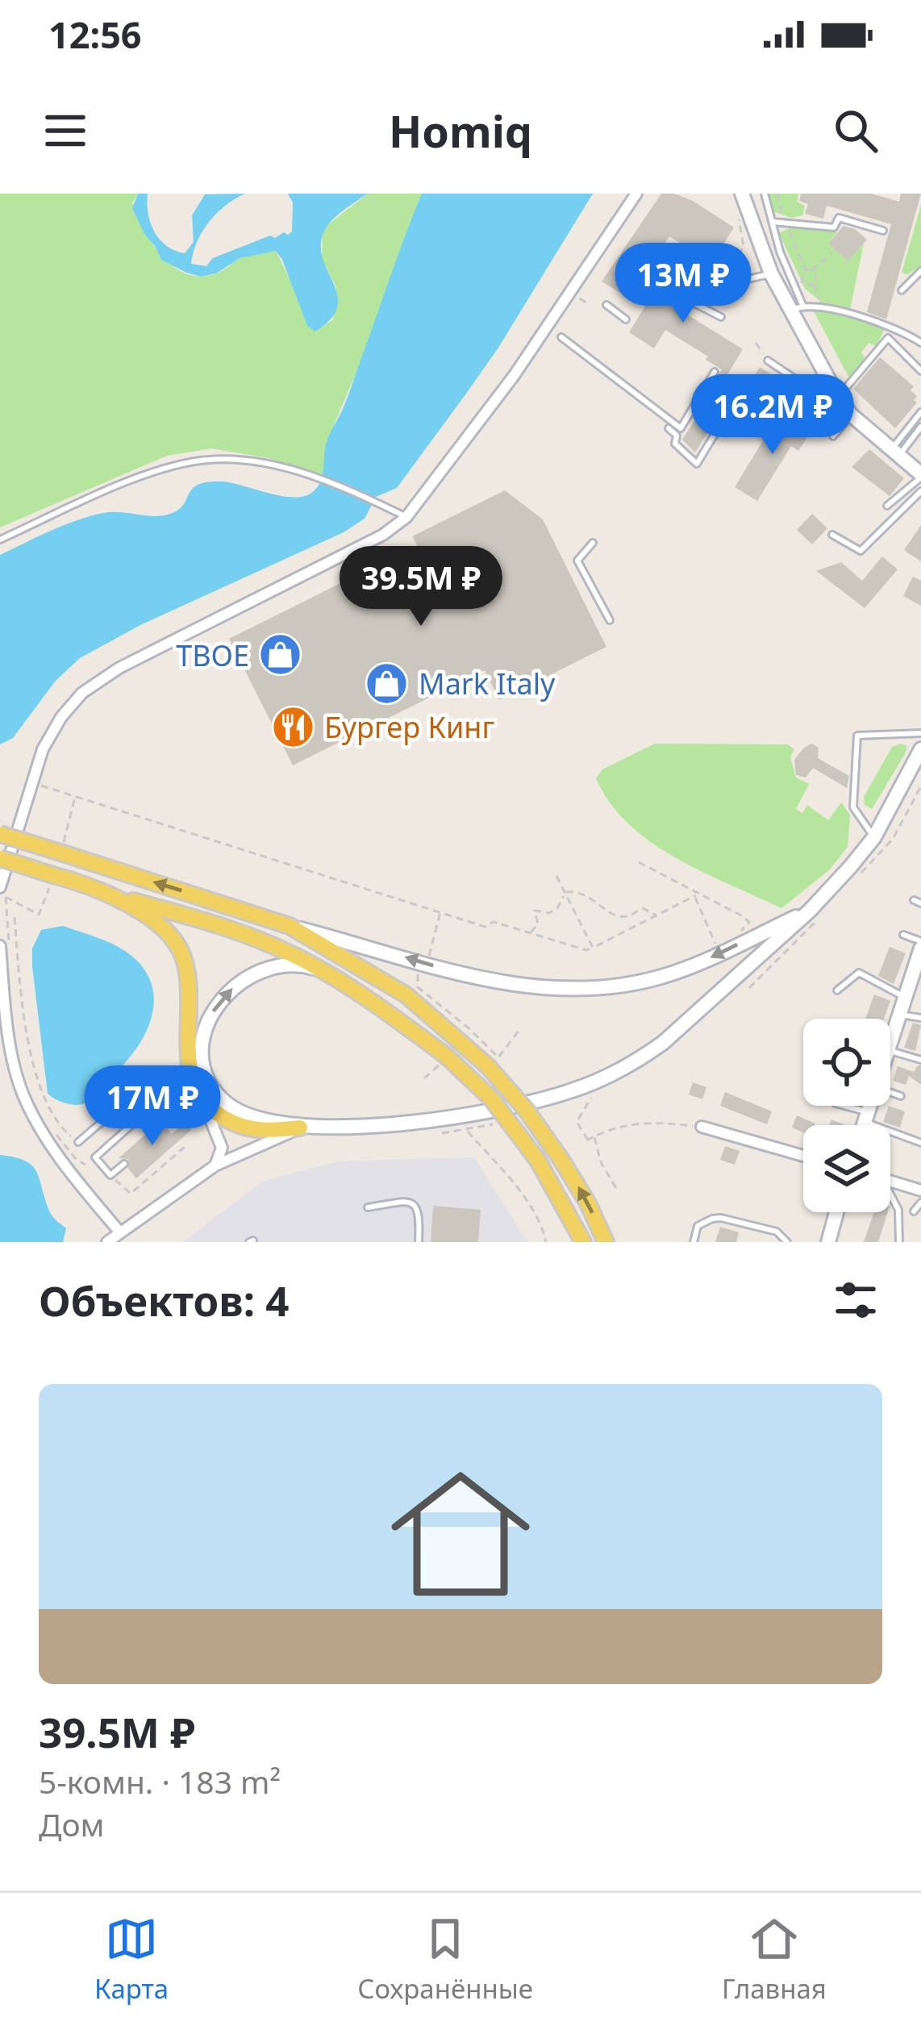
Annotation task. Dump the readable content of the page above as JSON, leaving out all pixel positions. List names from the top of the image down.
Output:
{
  "places": {
    "shop": ["ТВОЕ", "Mark Italy"],
    "restaurant": ["Бургер Кинг"]
  },
  "page": {
    "status": "12:56",
    "header": "Homiq",
    "price": [
      "13M ₽",
      "16.2M ₽",
      "39.5M ₽",
      "17M ₽"
    ],
    "heading": "Объектов: 4",
    "list": [
      {
        "name": "39.5M ₽",
        "note": "5-комн. · 183 m² · Дом"
      }
    ],
    "tabs": ["Карта", "Сохранённые", "Главная"]
  }
}
